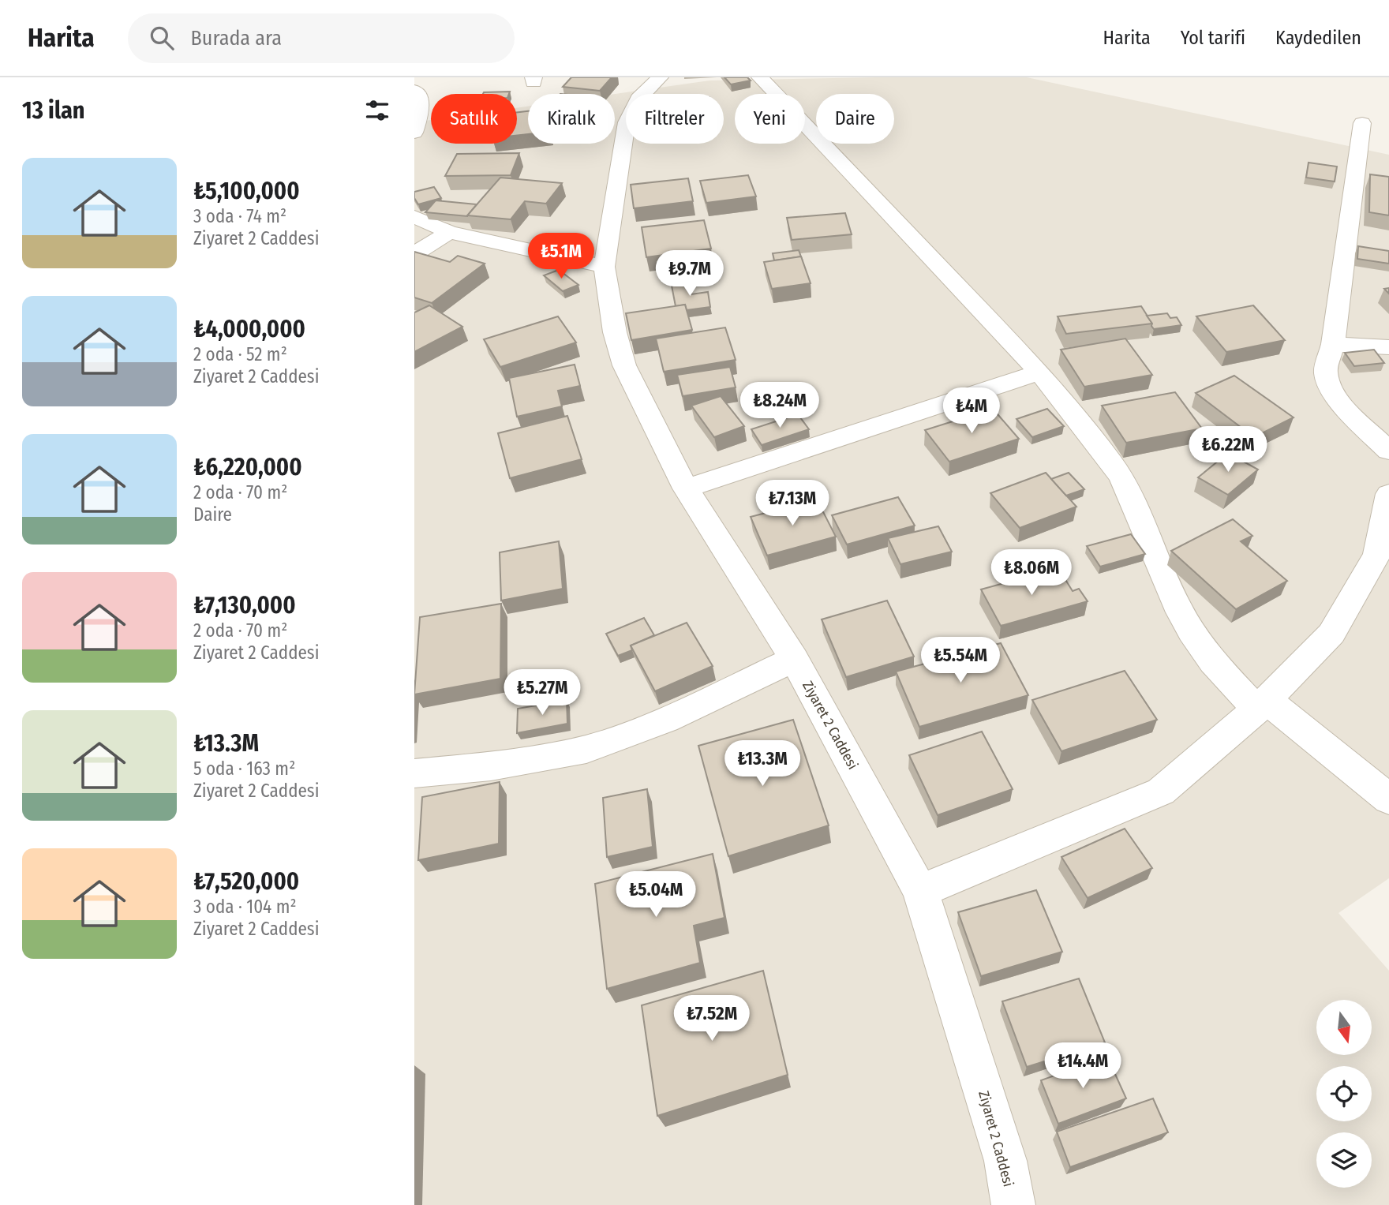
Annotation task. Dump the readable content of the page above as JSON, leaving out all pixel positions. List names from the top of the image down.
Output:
{
  "streets": {
    "street": ["Ziyaret 2 Caddesi"]
  },
  "north": "bottom",
  "page": {
    "header": "Harita",
    "search": "Burada ara",
    "nav": ["Harita", "Yol tarifi", "Kaydedilen"],
    "heading": "13 ilan",
    "chip": [
      "Satılık",
      "Kiralık",
      "Filtreler",
      "Yeni",
      "Daire"
    ],
    "list": [
      {
        "name": "₺5,100,000",
        "note": "3 oda · 74 m² · Ziyaret 2 Caddesi"
      },
      {
        "name": "₺4,000,000",
        "note": "2 oda · 52 m² · Ziyaret 2 Caddesi"
      },
      {
        "name": "₺6,220,000",
        "note": "2 oda · 70 m² · Daire"
      },
      {
        "name": "₺7,130,000",
        "note": "2 oda · 70 m² · Ziyaret 2 Caddesi"
      },
      {
        "name": "₺13.3M",
        "note": "5 oda · 163 m² · Ziyaret 2 Caddesi"
      },
      {
        "name": "₺7,520,000",
        "note": "3 oda · 104 m² · Ziyaret 2 Caddesi"
      }
    ],
    "price": [
      "₺5.1M",
      "₺9.7M",
      "₺8.24M",
      "₺4M",
      "₺6.22M",
      "₺7.13M",
      "₺8.06M",
      "₺5.54M",
      "₺5.27M",
      "₺13.3M",
      "₺5.04M",
      "₺7.52M",
      "₺14.4M"
    ]
  }
}
